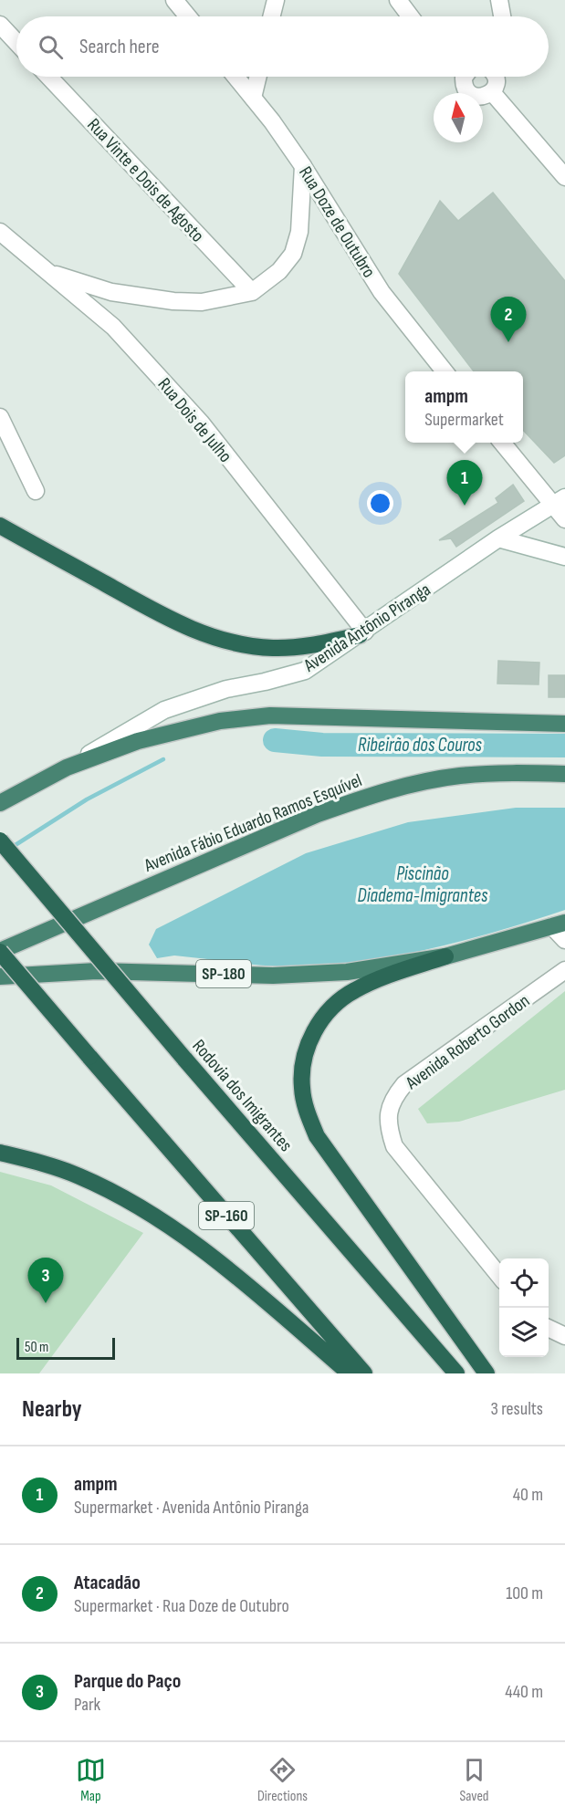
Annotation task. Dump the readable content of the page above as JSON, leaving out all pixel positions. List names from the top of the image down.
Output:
{
  "streets": {
    "highway": [
      "Avenida Fábio Eduardo Ramos Esquível",
      "SP-180",
      "Rodovia dos Imigrantes",
      "SP-160"
    ],
    "street": [
      "Rua Vinte e Dois de Agosto",
      "Rua Doze de Outubro",
      "Rua Dois de Julho",
      "Avenida Antônio Piranga",
      "Avenida Roberto Gordon"
    ]
  },
  "crossings": [
    ["Rua Dois de Julho", "Avenida Antônio Piranga"],
    ["Avenida Fábio Eduardo Ramos Esquível", "SP-160"]
  ],
  "water": ["Ribeirão dos Couros", "Piscinão Diadema-Imigrantes"],
  "scale_bar": "50 m",
  "north": "top",
  "page": {
    "search": "Search here",
    "pins": ["2", "1", "3"],
    "popup": ["ampm", "Supermarket"],
    "scale": "50 m",
    "heading": ["Nearby", "3 results"],
    "list": [
      {
        "mark": "1",
        "name": "ampm",
        "note": "Supermarket · Avenida Antônio Piranga",
        "value": "40 m"
      },
      {
        "mark": "2",
        "name": "Atacadão",
        "note": "Supermarket · Rua Doze de Outubro",
        "value": "100 m"
      },
      {
        "mark": "3",
        "name": "Parque do Paço",
        "note": "Park",
        "value": "440 m"
      }
    ],
    "nav": ["Map", "Directions", "Saved"]
  }
}
